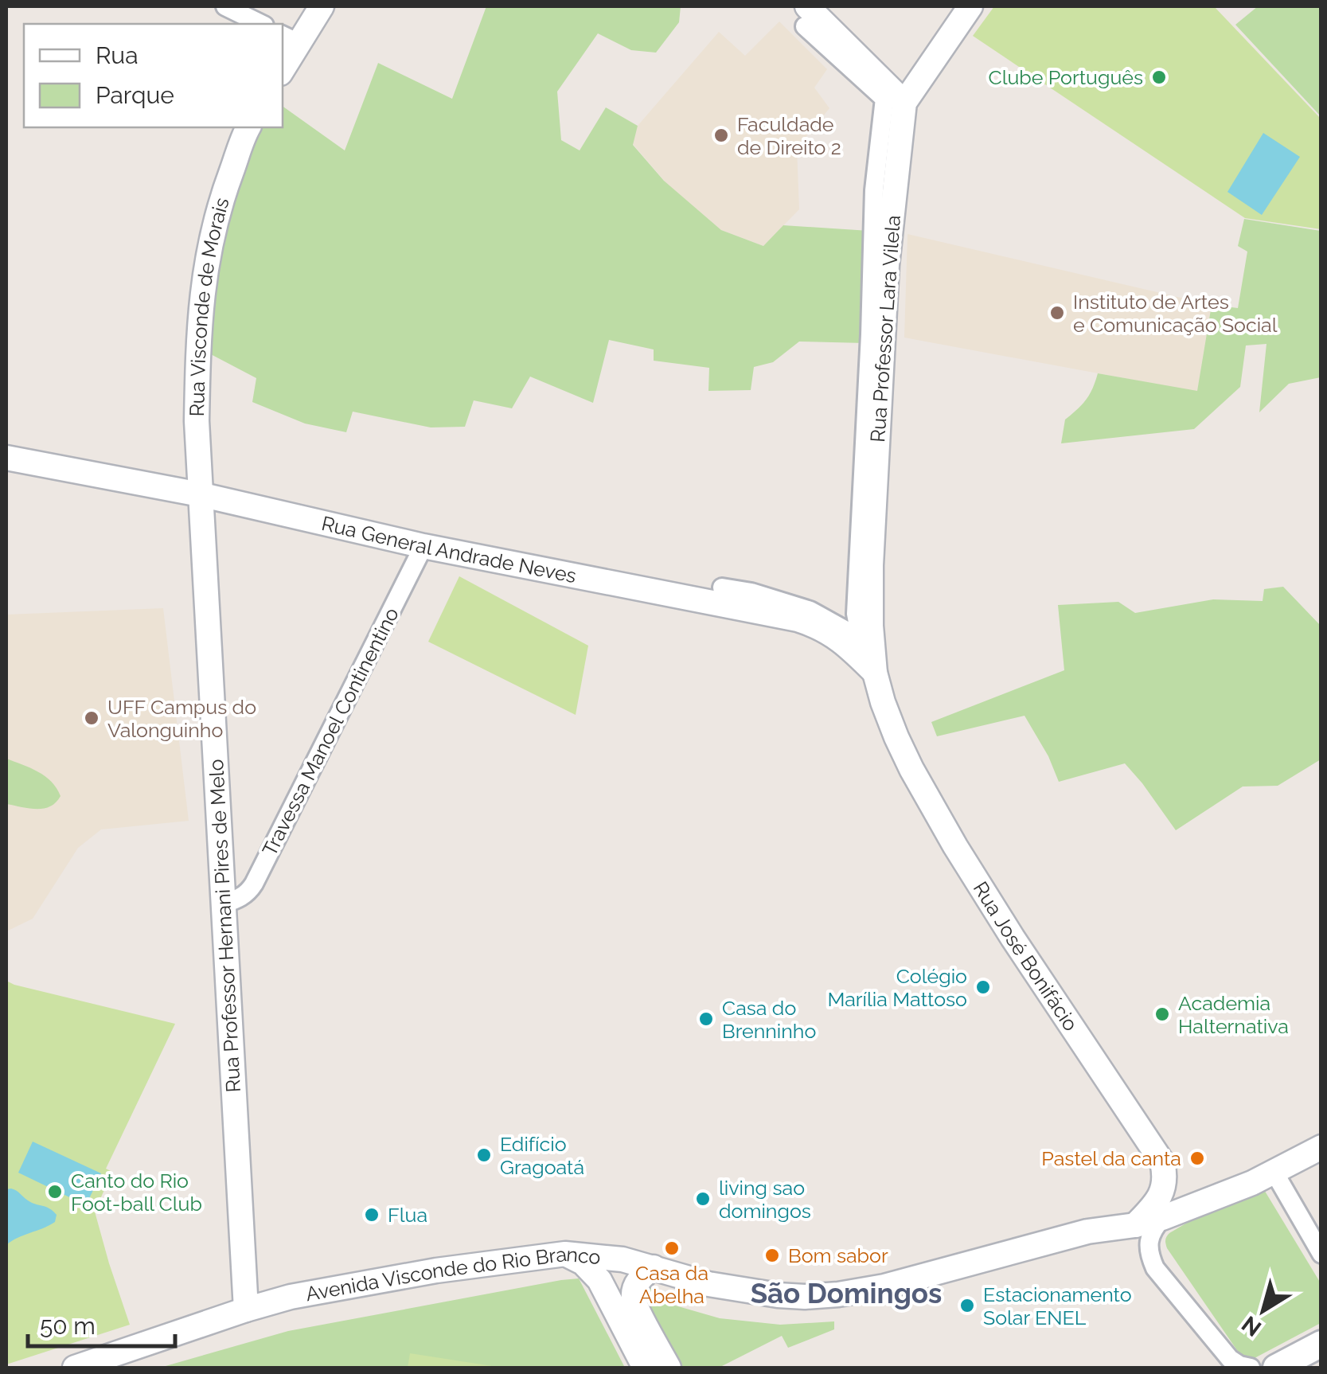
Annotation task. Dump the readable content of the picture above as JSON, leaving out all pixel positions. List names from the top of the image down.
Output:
{
  "streets": {
    "street": [
      "Rua Visconde de Morais",
      "Rua Professor Lara Vilela",
      "Rua General Andrade Neves",
      "Travessa Manoel Continentino",
      "Rua Professor Hernani Pires de Melo",
      "Rua José Bonifácio",
      "Avenida Visconde do Rio Branco"
    ]
  },
  "crossings": [
    ["Rua Visconde de Morais", "Rua General Andrade Neves"],
    ["Rua Visconde de Morais", "Rua Professor Hernani Pires de Melo"],
    ["Rua Professor Lara Vilela", "Rua General Andrade Neves"],
    ["Rua Professor Lara Vilela", "Rua José Bonifácio"],
    ["Rua General Andrade Neves", "Travessa Manoel Continentino"],
    ["Rua General Andrade Neves", "Rua Professor Hernani Pires de Melo"],
    ["Rua General Andrade Neves", "Rua José Bonifácio"],
    ["Travessa Manoel Continentino", "Rua Professor Hernani Pires de Melo"],
    ["Rua Professor Hernani Pires de Melo", "Avenida Visconde do Rio Branco"],
    ["Rua José Bonifácio", "Avenida Visconde do Rio Branco"]
  ],
  "districts": ["São Domingos"],
  "places": [
    "Clube Português",
    "Faculdade de Direito 2",
    "Instituto de Artes e Comunicação Social",
    "UFF Campus do Valonguinho",
    "Colégio Marília Mattoso",
    "Academia Halternativa",
    "Casa do Brenninho",
    "Edifício Gragoatá",
    "Pastel da canta",
    "Canto do Rio Foot-ball Club",
    "living sao domingos",
    "Flua",
    "Casa da Abelha",
    "Bom sabor",
    "Estacionamento Solar ENEL"
  ],
  "legend": ["Rua", "Parque"],
  "scale_bar": "50 m",
  "north": "bottom left"
}
